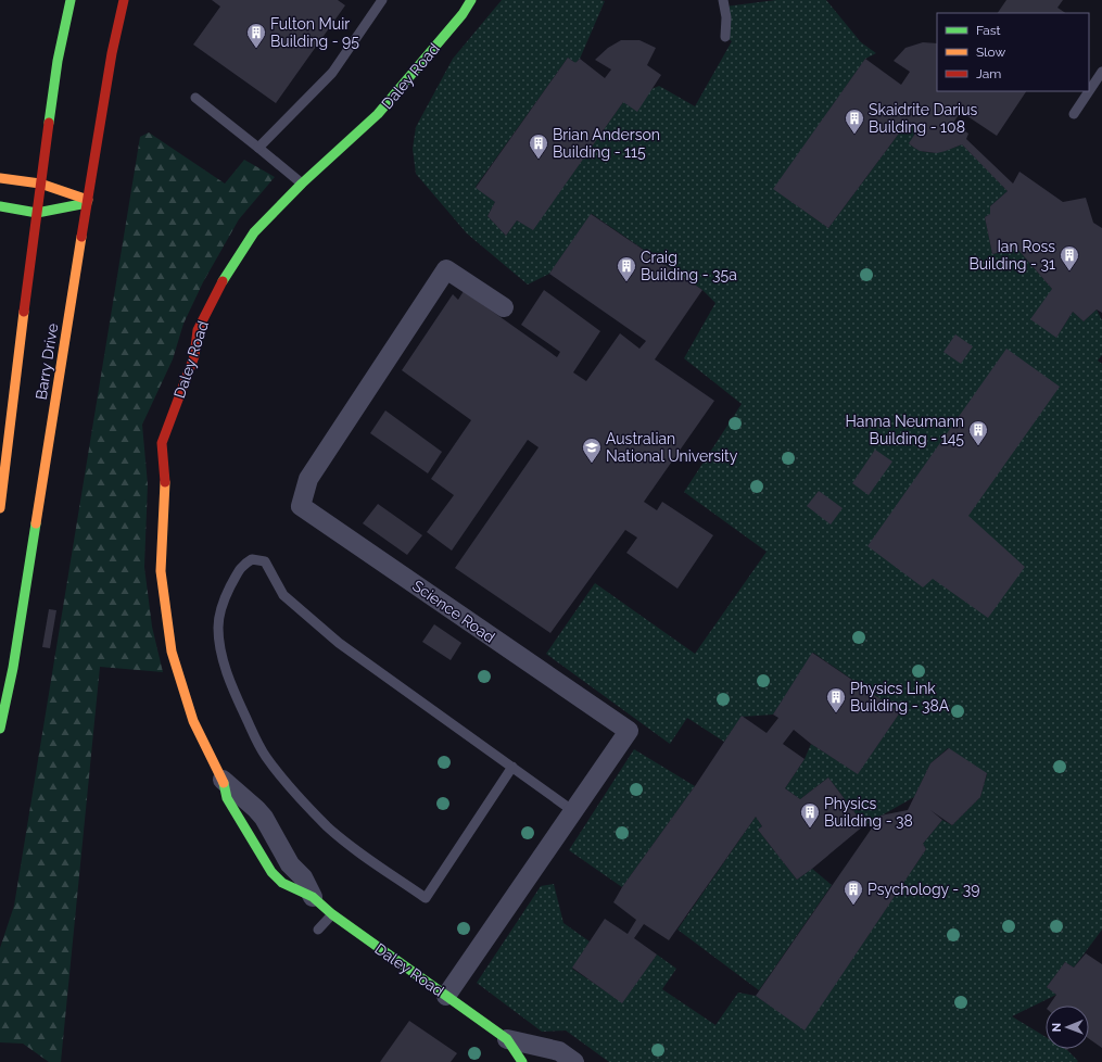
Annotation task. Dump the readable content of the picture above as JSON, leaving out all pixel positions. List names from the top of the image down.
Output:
{
  "streets": {
    "main road": ["Daley Road", "Barry Drive"],
    "street": ["Science Road"]
  },
  "crossings": [
    ["Daley Road", "Science Road"]
  ],
  "places": {
    "building": [
      "Fulton Muir Building - 95",
      "Skaidrite Darius Building - 108",
      "Brian Anderson Building - 115",
      "Ian Ross Building - 31",
      "Craig Building - 35a",
      "Hanna Neumann Building - 145",
      "Physics Link Building - 38A",
      "Physics Building - 38",
      "Psychology - 39"
    ],
    "school or university": ["Australian National University"]
  },
  "legend": ["Fast", "Slow", "Jam"],
  "north": "left"
}
